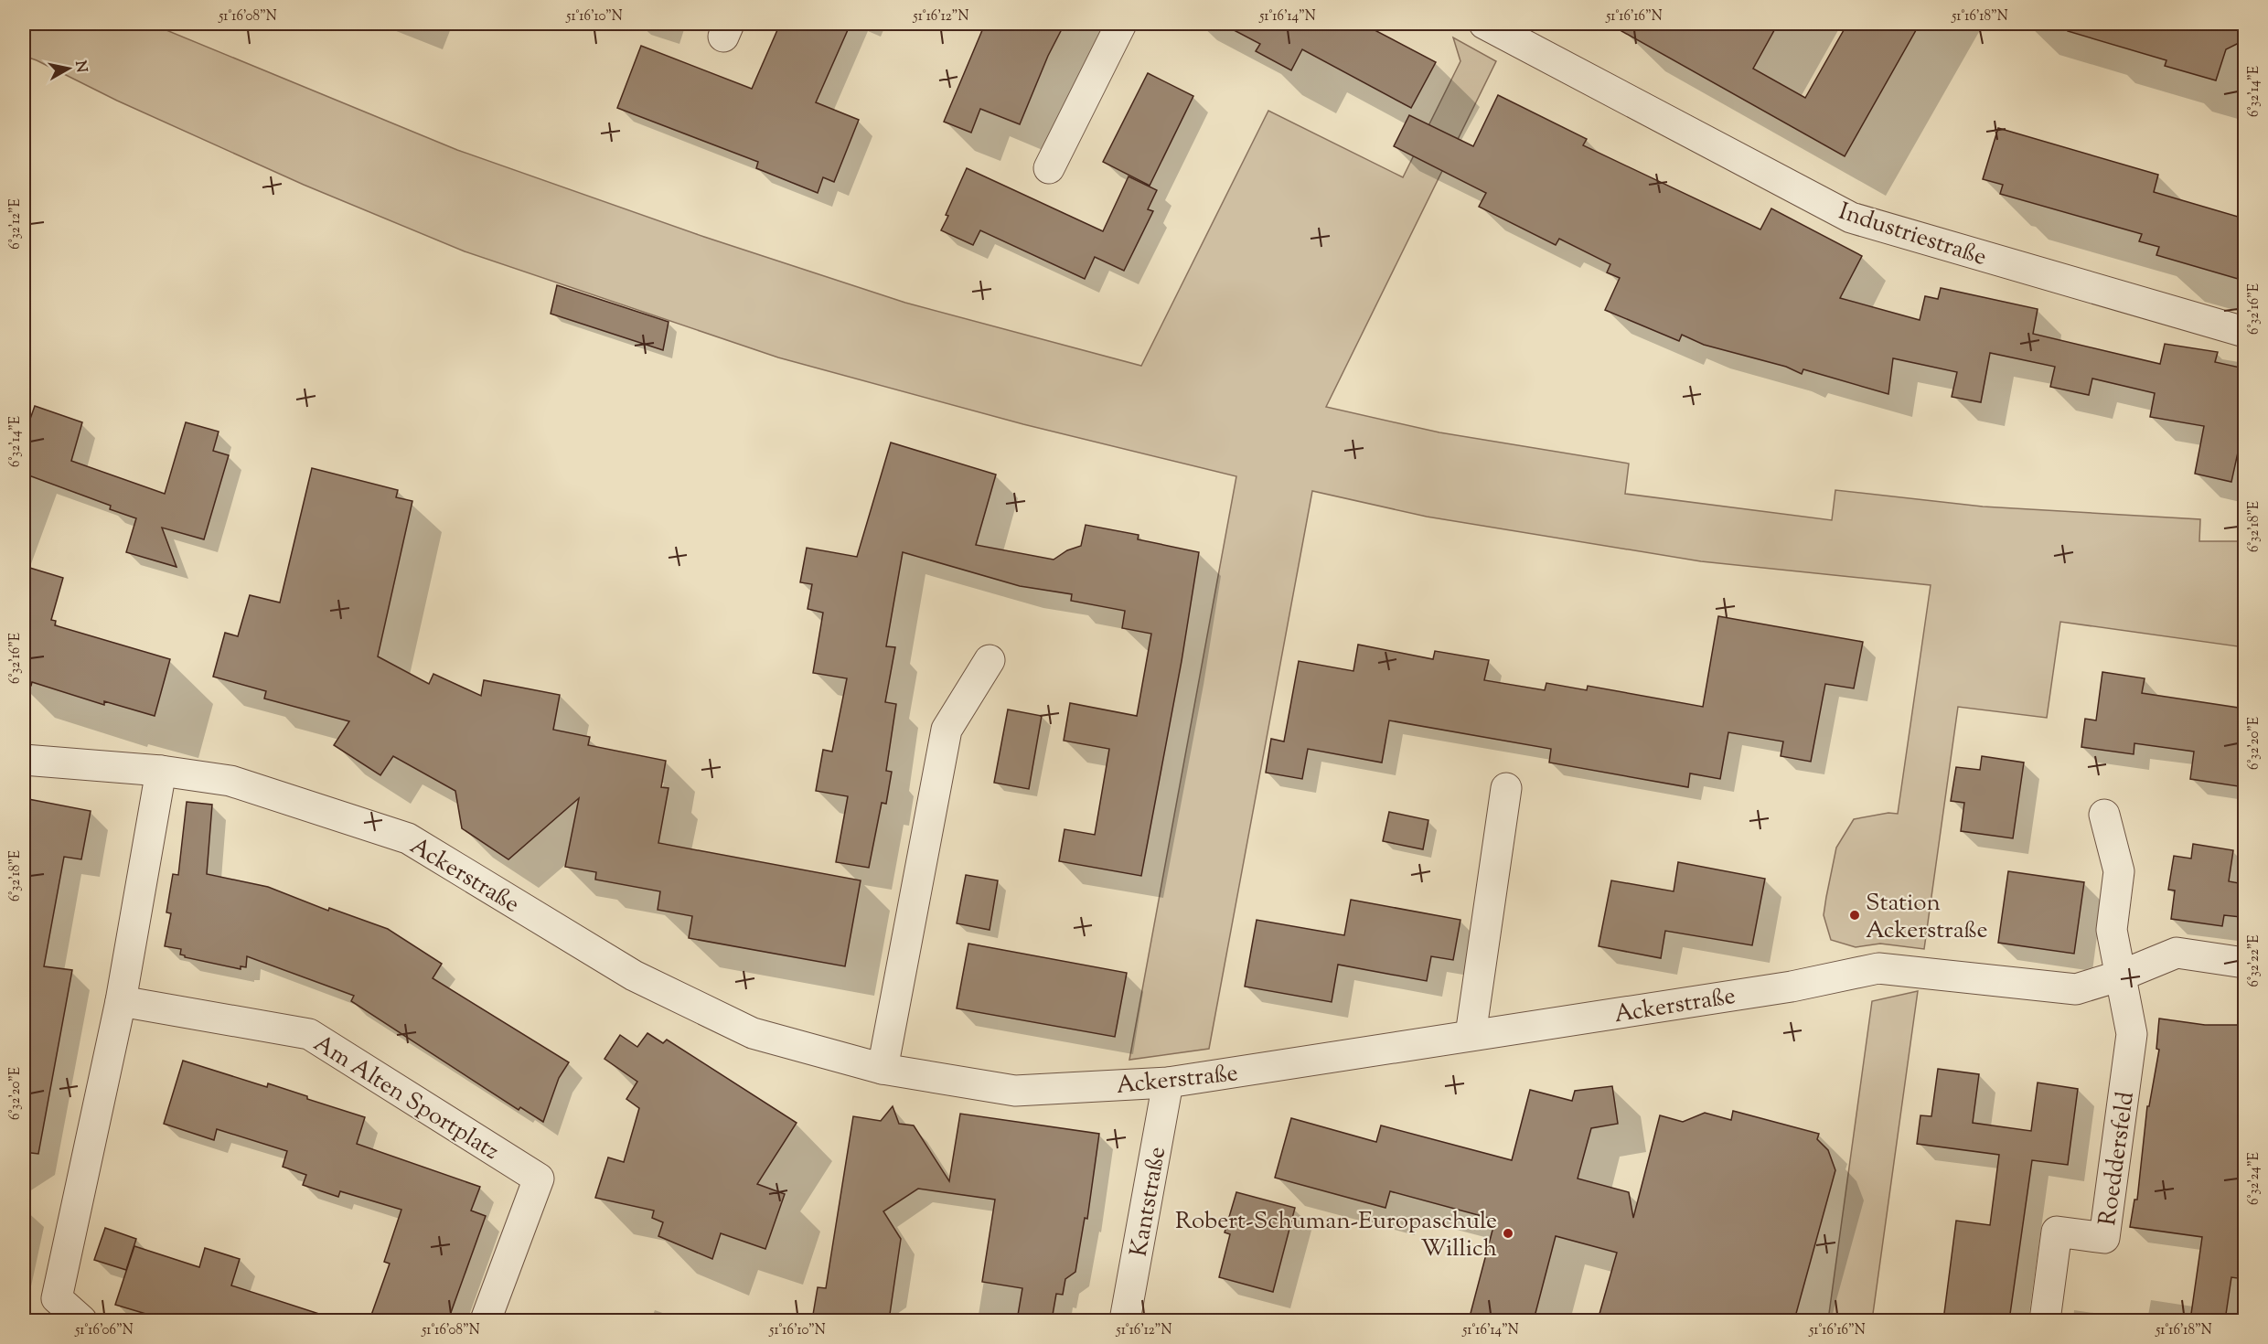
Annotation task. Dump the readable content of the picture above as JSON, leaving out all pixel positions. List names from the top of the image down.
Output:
{
  "streets": {
    "street": [
      "Industriestraße",
      "Ackerstraße",
      "Am Alten Sportplatz",
      "Roeddersfeld",
      "Kantstraße"
    ]
  },
  "crossings": [
    ["Ackerstraße", "Roeddersfeld"],
    ["Ackerstraße", "Kantstraße"]
  ],
  "places": ["Station Ackerstraße", "Robert-Schuman-Europaschule Willich"],
  "north": "right",
  "coordinates": [
    "51°16'08\"N",
    "51°16'10\"N",
    "51°16'12\"N",
    "51°16'14\"N",
    "51°16'16\"N",
    "51°16'18\"N",
    "6°32'14\"E",
    "6°32'12\"E",
    "6°32'16\"E",
    "6°32'18\"E",
    "6°32'20\"E",
    "6°32'22\"E",
    "6°32'24\"E",
    "51°16'06\"N"
  ]
}
